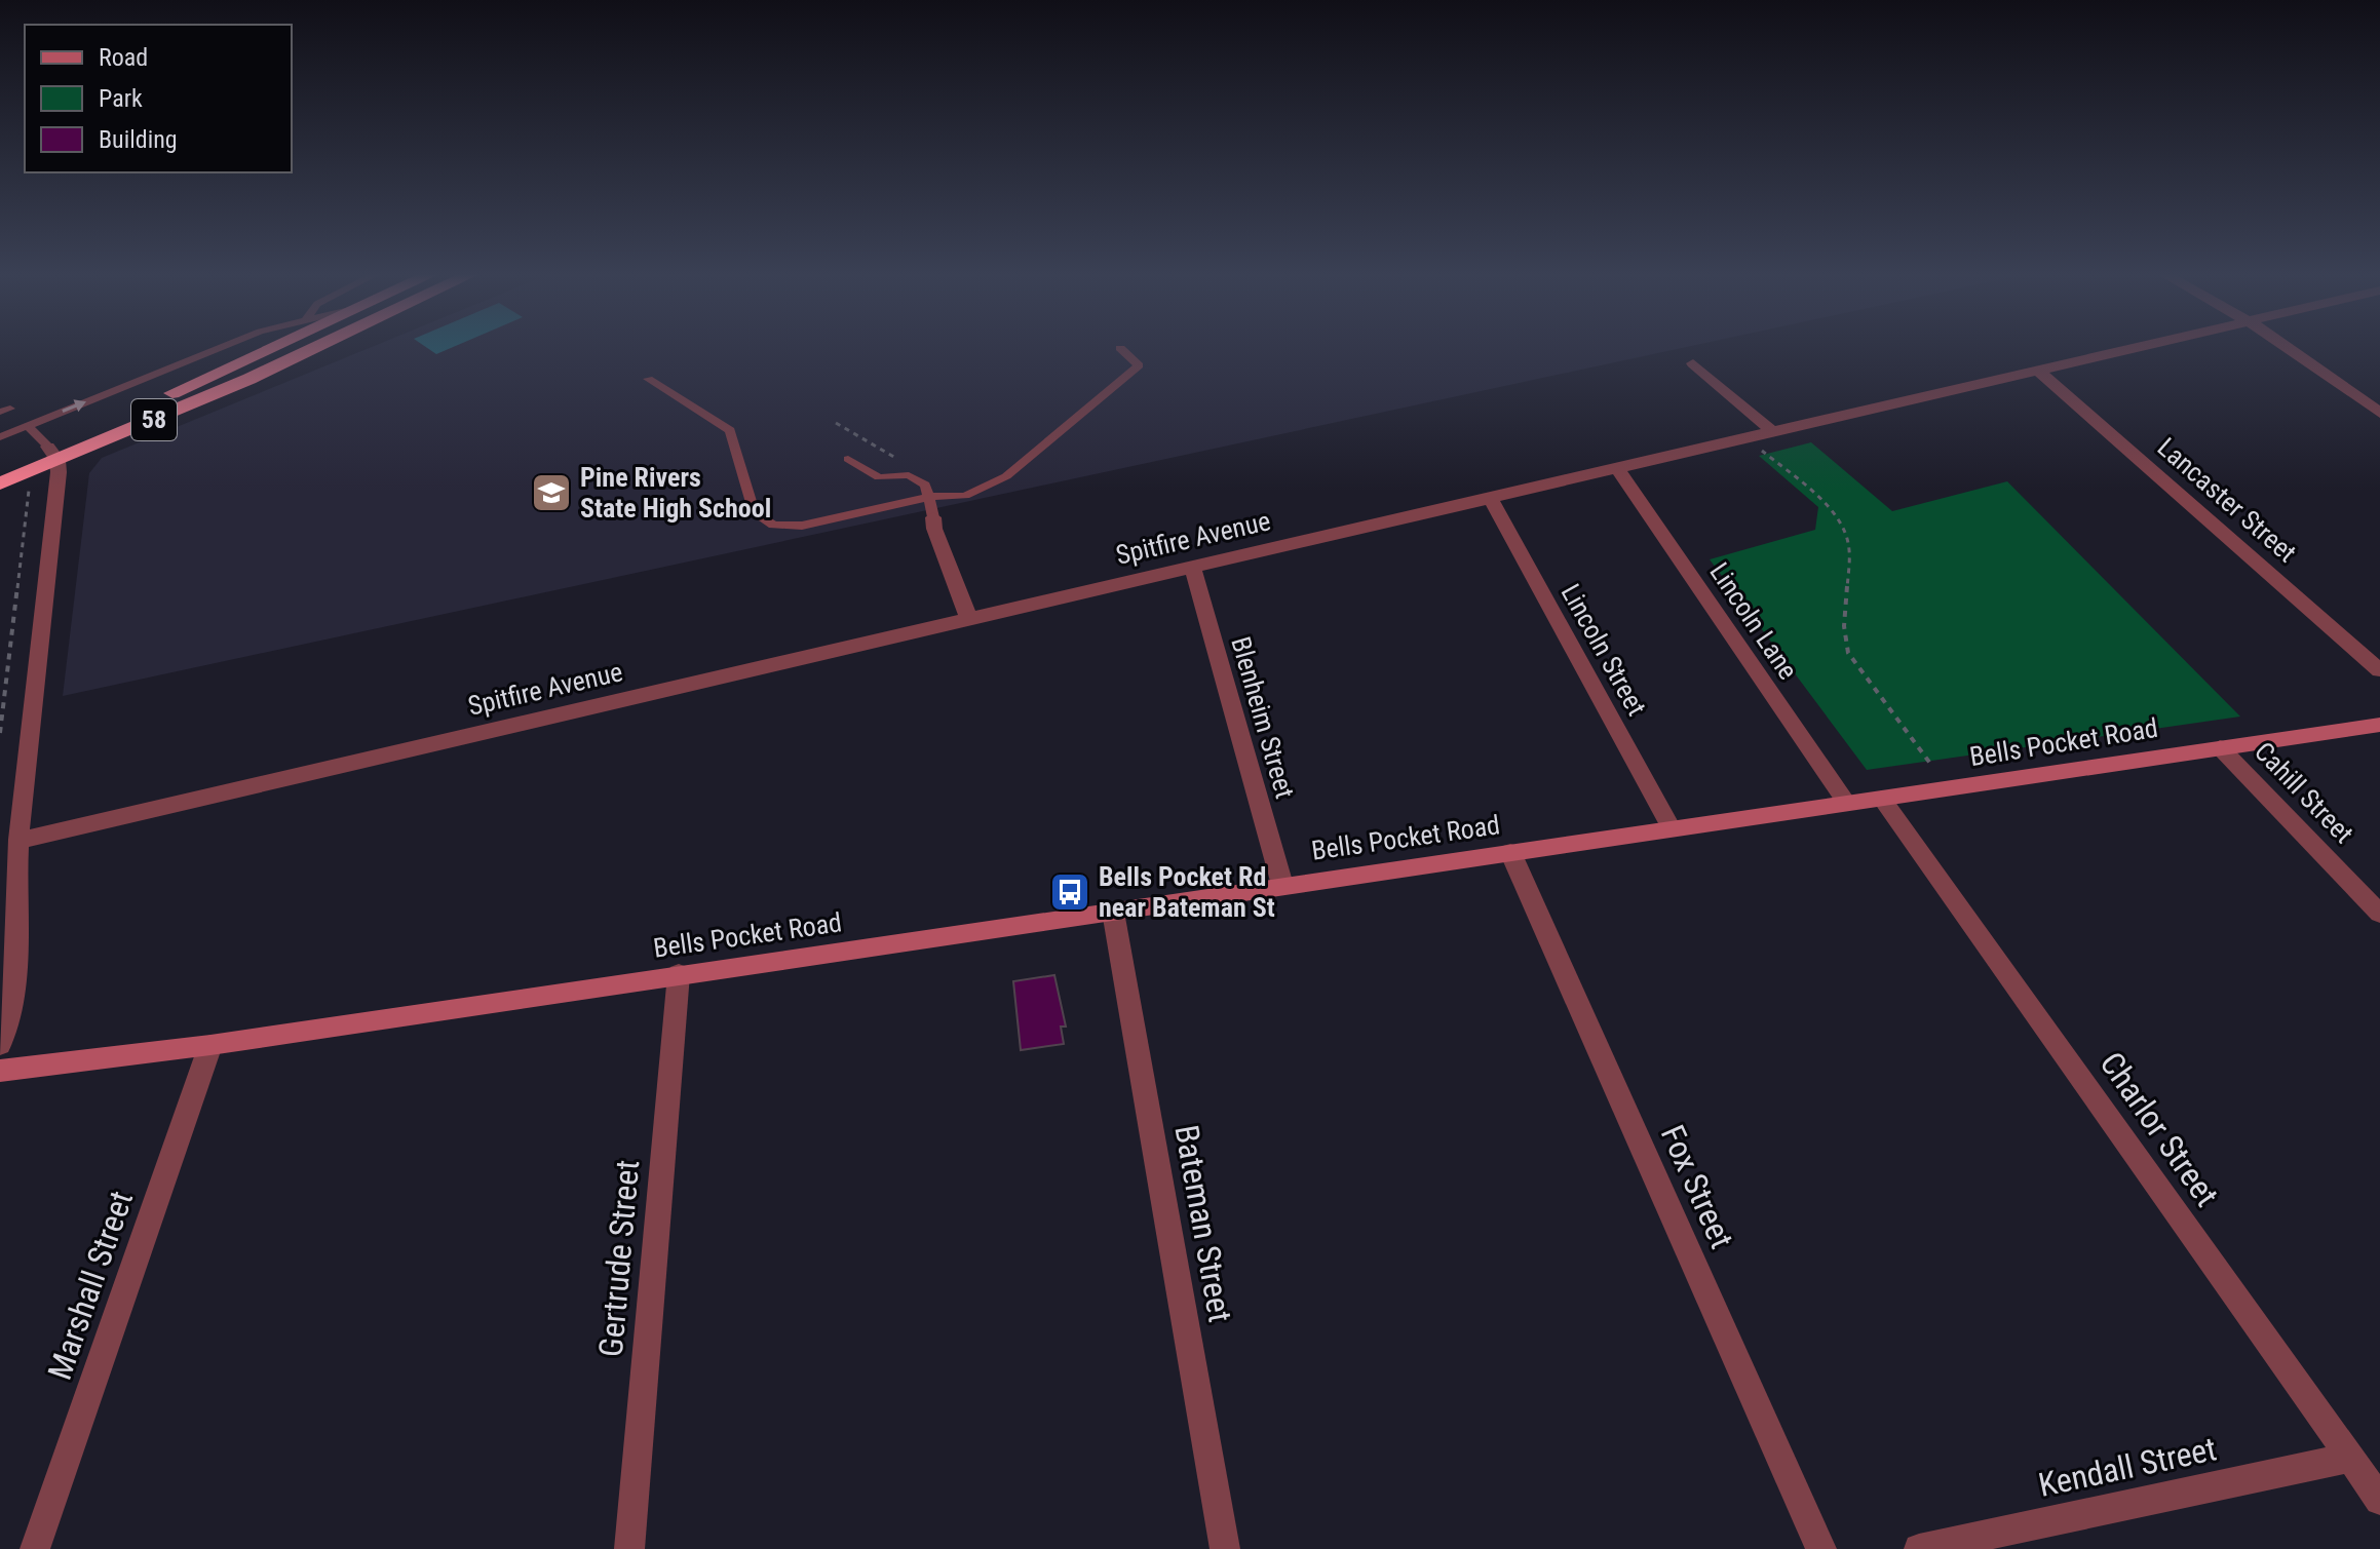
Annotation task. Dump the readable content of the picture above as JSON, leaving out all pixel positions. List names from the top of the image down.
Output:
{
  "streets": {
    "highway": ["58"],
    "main road": ["Bells Pocket Road"],
    "street": [
      "Lancaster Street",
      "Spitfire Avenue",
      "Lincoln Lane",
      "Lincoln Street",
      "Blenheim Street",
      "Cahill Street",
      "Charlor Street",
      "Fox Street",
      "Bateman Street",
      "Gertrude Street",
      "Marshall Street",
      "Kendall Street"
    ]
  },
  "crossings": [
    ["Lancaster Street", "Spitfire Avenue"],
    ["Spitfire Avenue", "Lincoln Lane"],
    ["Spitfire Avenue", "Lincoln Street"],
    ["Spitfire Avenue", "Blenheim Street"],
    ["Lincoln Lane", "Bells Pocket Road"],
    ["Lincoln Street", "Bells Pocket Road"],
    ["Blenheim Street", "Bells Pocket Road"],
    ["Bells Pocket Road", "Cahill Street"],
    ["Bells Pocket Road", "Charlor Street"],
    ["Bells Pocket Road", "Fox Street"],
    ["Bells Pocket Road", "Bateman Street"],
    ["Bells Pocket Road", "Gertrude Street"],
    ["Bells Pocket Road", "Marshall Street"],
    ["Charlor Street", "Kendall Street"]
  ],
  "places": {
    "school or university": ["Pine Rivers State High School"],
    "bus stop": ["Bells Pocket Rd near Bateman St"]
  },
  "legend": ["Road", "Park", "Building"]
}
